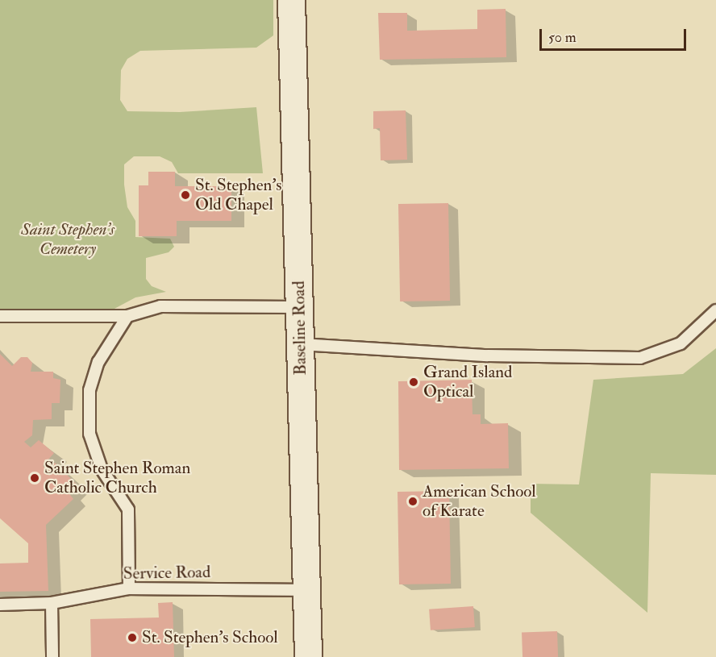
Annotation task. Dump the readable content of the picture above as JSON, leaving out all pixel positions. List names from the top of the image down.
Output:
{
  "streets": {
    "street": ["Baseline Road"],
    "lane": ["Service Road"]
  },
  "crossings": [
    ["Baseline Road", "Service Road"]
  ],
  "parks": ["Saint Stephen's Cemetery"],
  "places": [
    "St. Stephen's Old Chapel",
    "Grand Island Optical",
    "Saint Stephen Roman Catholic Church",
    "American School of Karate",
    "St. Stephen's School"
  ],
  "scale_bar": "50 m"
}
